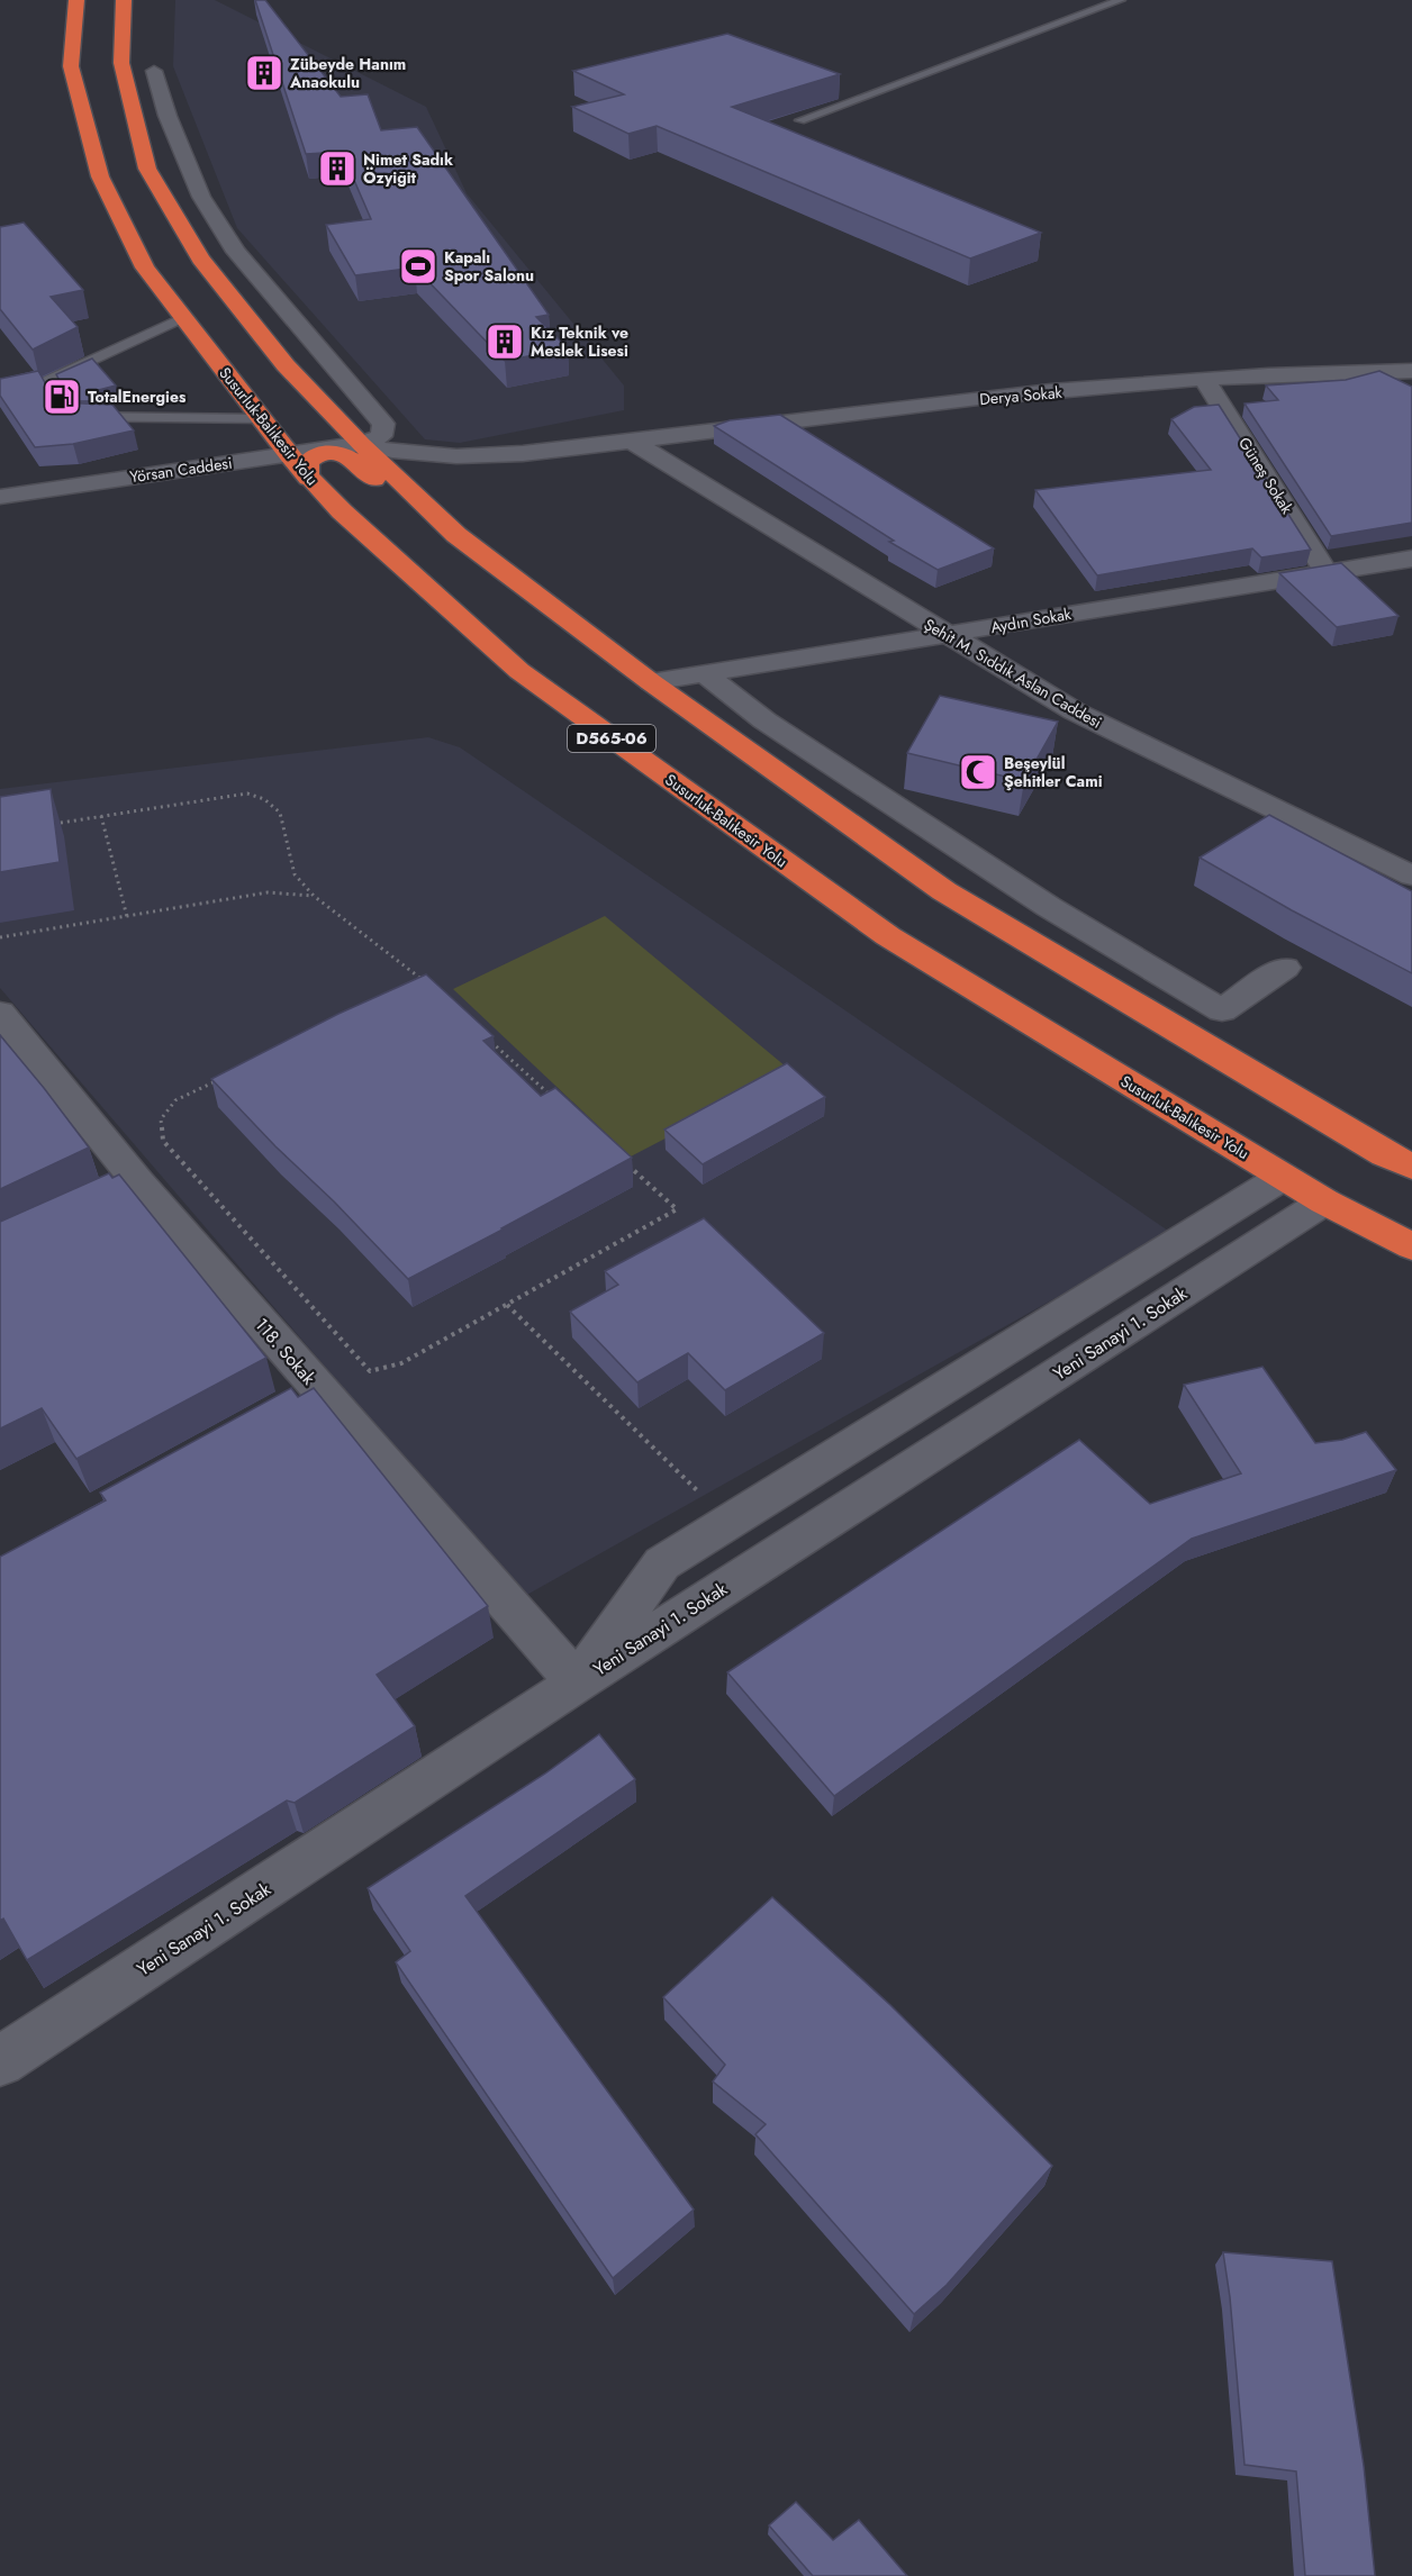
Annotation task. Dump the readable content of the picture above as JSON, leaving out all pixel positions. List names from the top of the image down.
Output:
{
  "streets": {
    "highway": ["Susurluk-Balıkesir Yolu", "D565-06"],
    "street": [
      "Derya Sokak",
      "Yörsan Caddesi",
      "Güneş Sokak",
      "Aydın Sokak",
      "Şehit M. Sıddık Aslan Caddesi",
      "Yeni Sanayi 1. Sokak",
      "118. Sokak"
    ]
  },
  "crossings": [
    ["Derya Sokak", "Yörsan Caddesi"],
    ["Derya Sokak", "Güneş Sokak"],
    ["Derya Sokak", "Şehit M. Sıddık Aslan Caddesi"],
    ["Susurluk-Balıkesir Yolu", "Yörsan Caddesi"],
    ["Susurluk-Balıkesir Yolu", "Yeni Sanayi 1. Sokak"],
    ["Güneş Sokak", "Aydın Sokak"],
    ["Aydın Sokak", "Şehit M. Sıddık Aslan Caddesi"],
    ["Yeni Sanayi 1. Sokak", "118. Sokak"]
  ],
  "places": {
    "building": ["Zübeyde Hanım Anaokulu", "Nimet Sadık Özyiğit", "Kız Teknik ve Meslek Lisesi"],
    "sports": ["Kapalı Spor Salonu"],
    "fuel station": ["TotalEnergies"],
    "mosque": ["Beşeylül Şehitler Cami"]
  }
}
